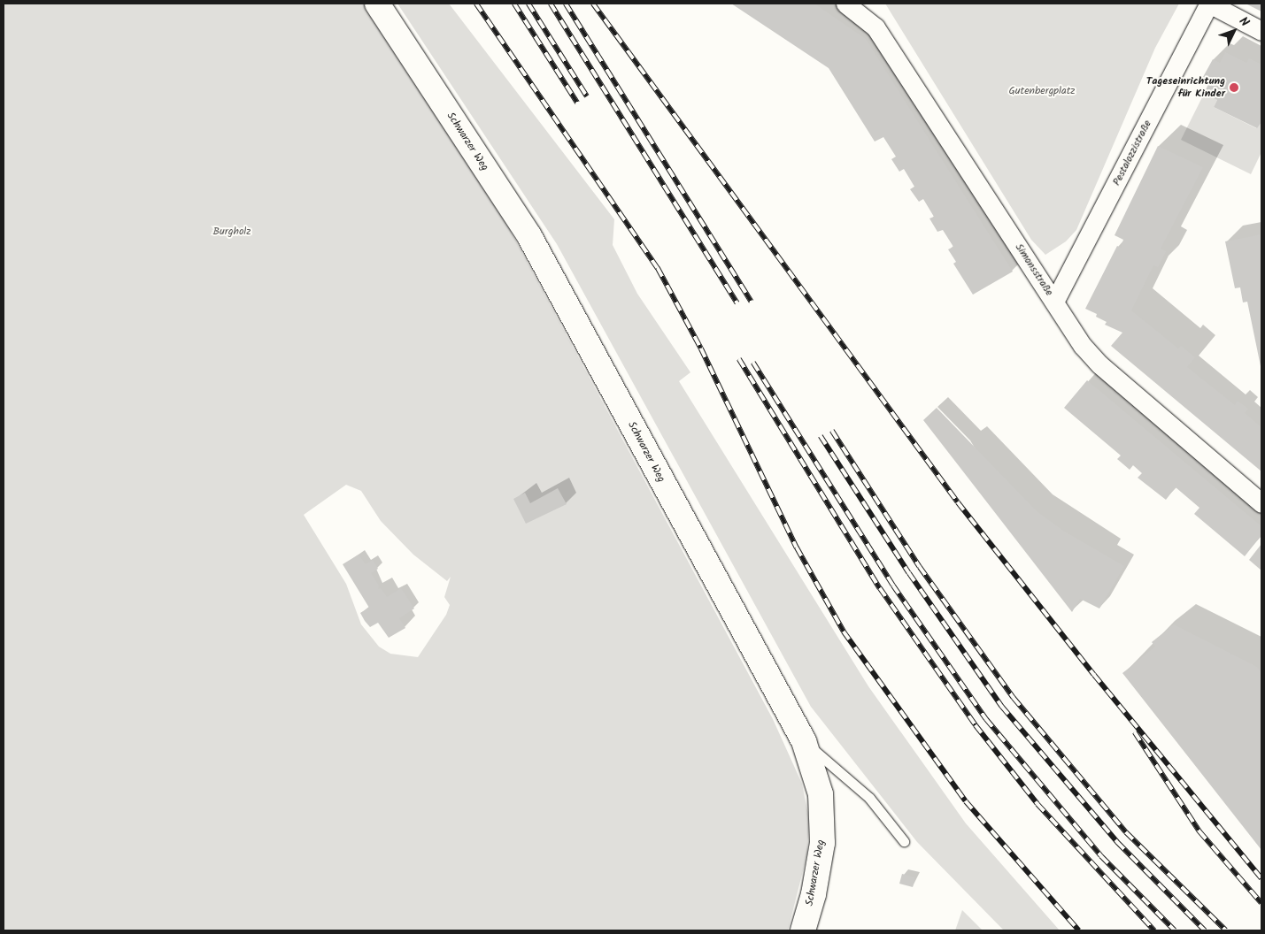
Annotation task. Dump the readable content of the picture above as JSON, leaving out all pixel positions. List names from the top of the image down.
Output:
{
  "streets": {
    "street": ["Schwarzer Weg", "Pestalozzistraße", "Simonsstraße"]
  },
  "crossings": [
    ["Pestalozzistraße", "Simonsstraße"]
  ],
  "parks": ["Gutenbergplatz", "Burgholz"],
  "places": ["Tageseinrichtung für Kinder"],
  "north": "top right"
}
